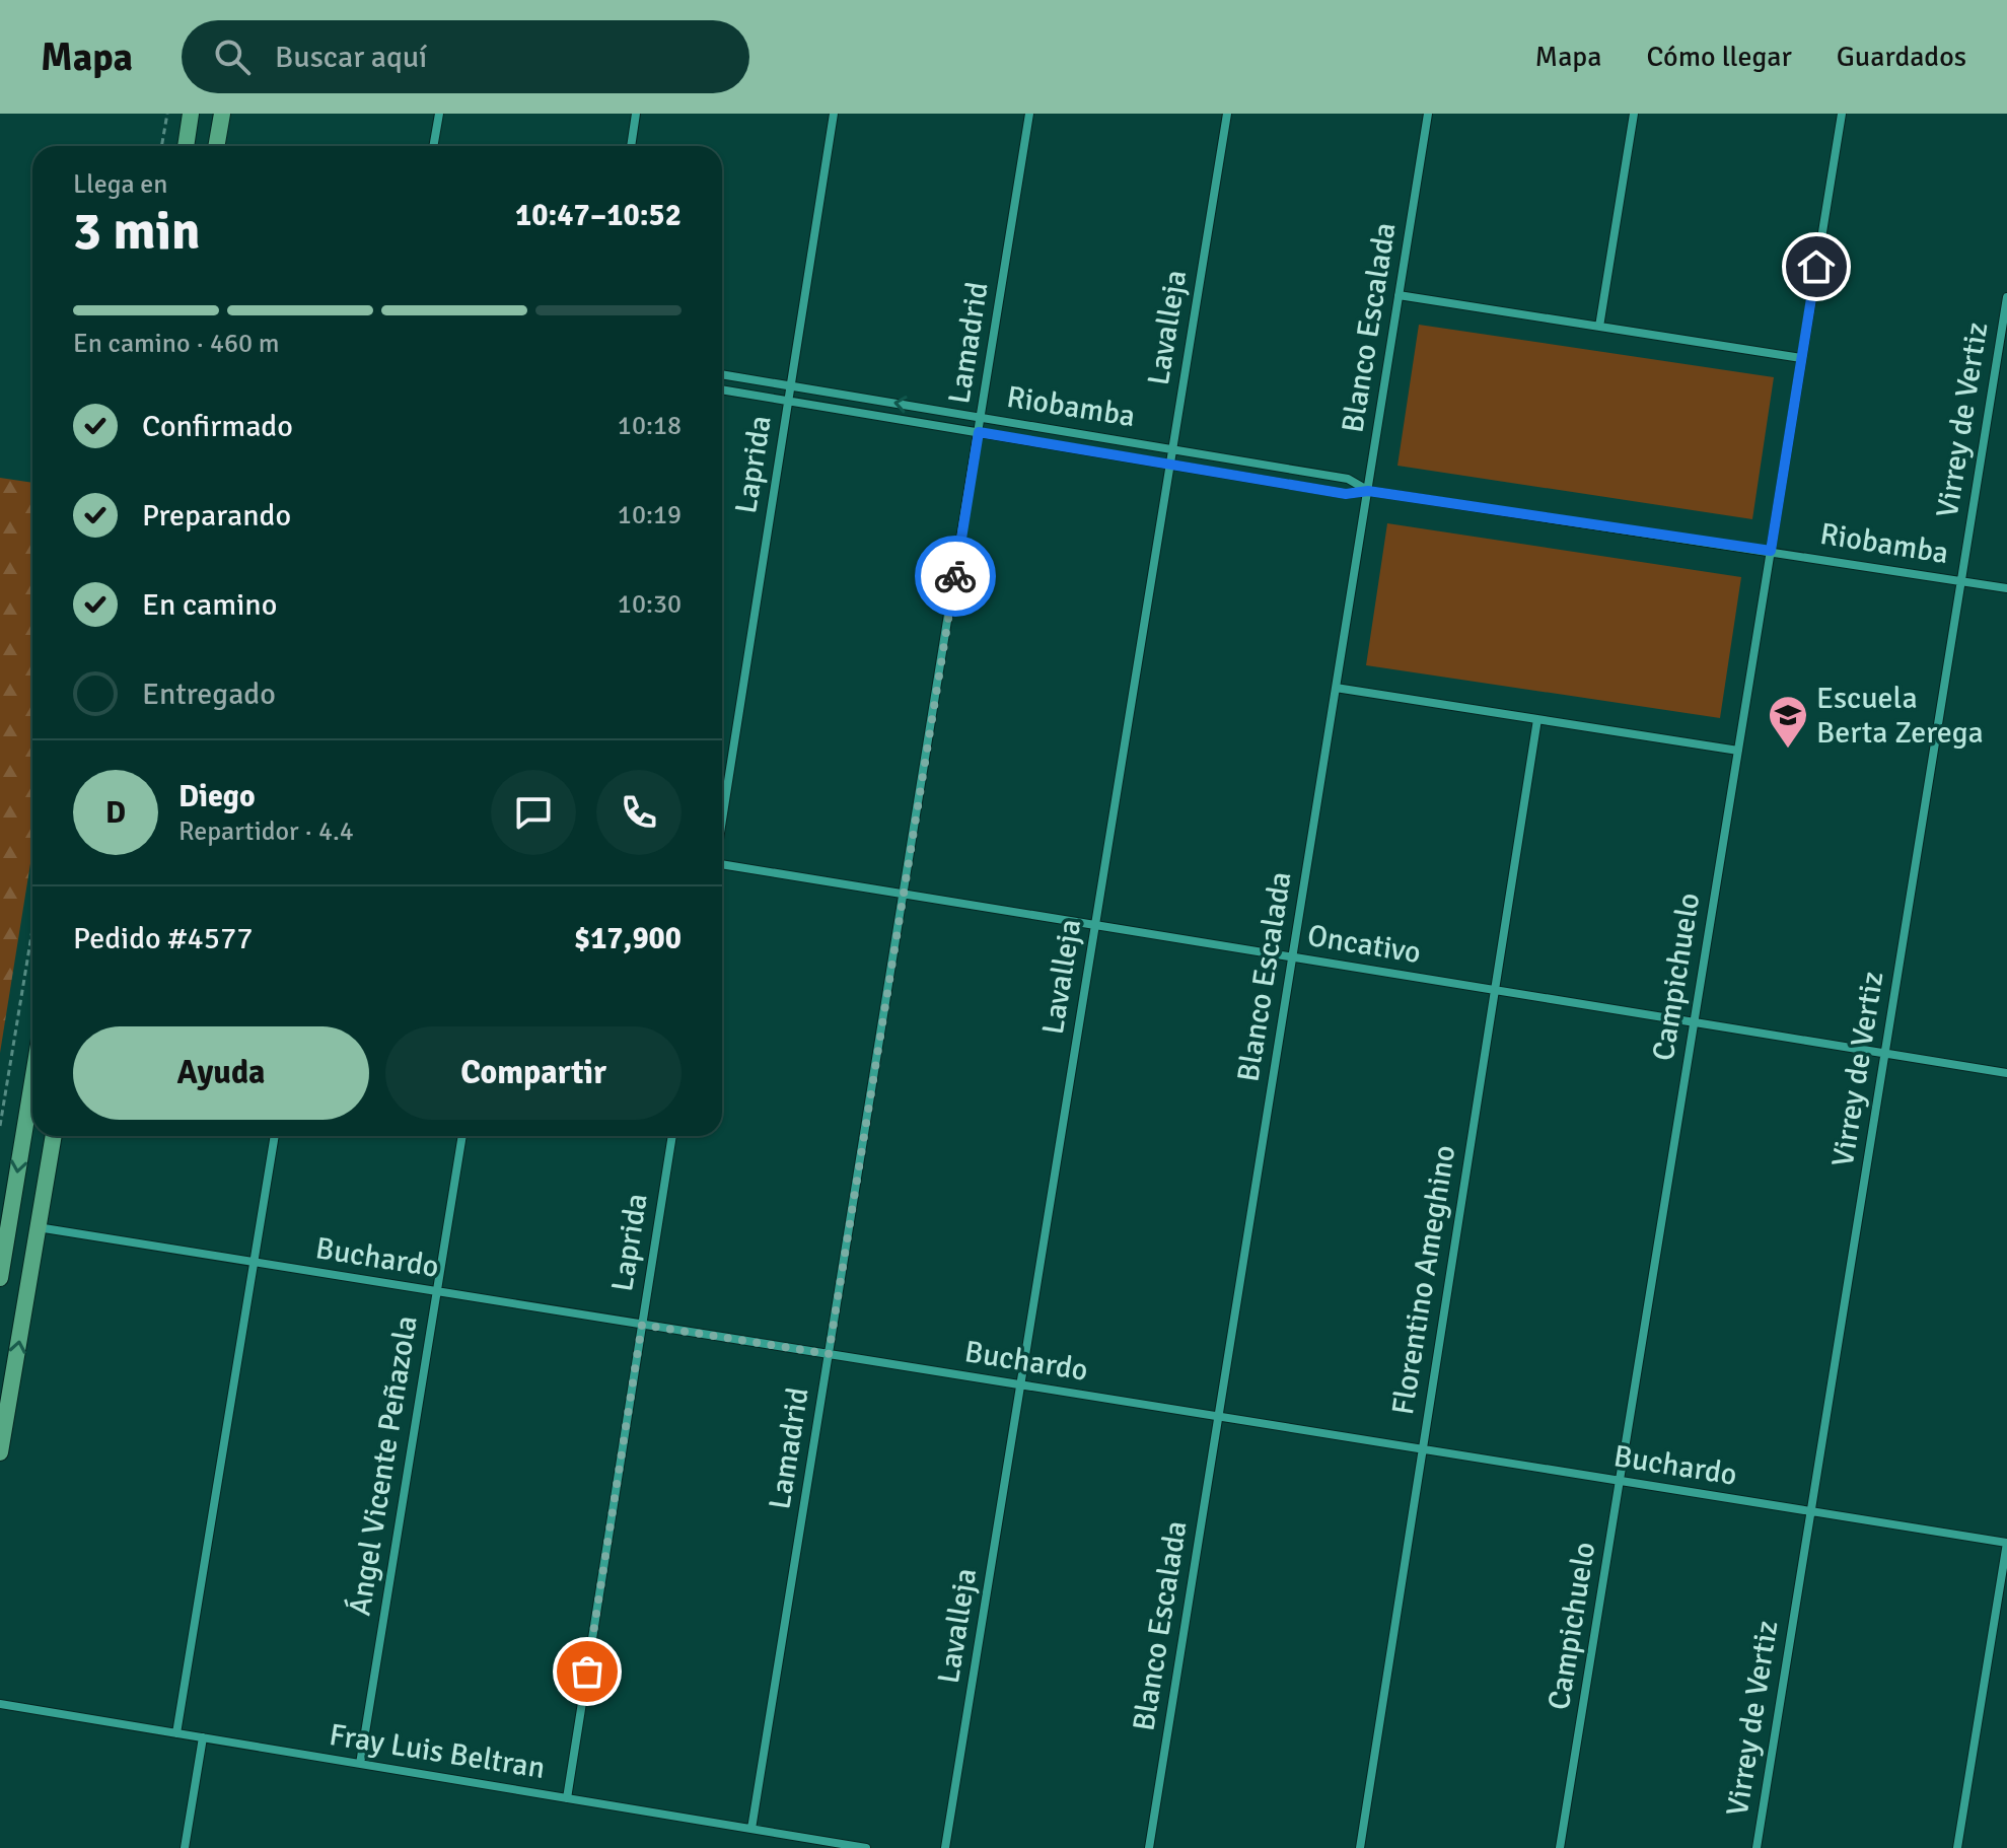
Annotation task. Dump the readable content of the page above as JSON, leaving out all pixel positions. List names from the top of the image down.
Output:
{
  "streets": {
    "street": [
      "Lavalleja",
      "Blanco Escalada",
      "Lamadrid",
      "Riobamba",
      "Virrey de Vertiz",
      "Laprida",
      "Oncativo",
      "Campichuelo",
      "Buchardo",
      "Florentino Ameghino",
      "Ángel Vicente Peñazola",
      "Fray Luis Beltran"
    ]
  },
  "crossings": [
    ["Lavalleja", "Riobamba"],
    ["Lavalleja", "Oncativo"],
    ["Lavalleja", "Buchardo"],
    ["Blanco Escalada", "Riobamba"],
    ["Blanco Escalada", "Oncativo"],
    ["Blanco Escalada", "Buchardo"],
    ["Lamadrid", "Riobamba"],
    ["Lamadrid", "Oncativo"],
    ["Lamadrid", "Buchardo"],
    ["Lamadrid", "Fray Luis Beltran"],
    ["Riobamba", "Virrey de Vertiz"],
    ["Riobamba", "Laprida"],
    ["Riobamba", "Campichuelo"],
    ["Virrey de Vertiz", "Oncativo"],
    ["Virrey de Vertiz", "Buchardo"],
    ["Laprida", "Buchardo"],
    ["Laprida", "Fray Luis Beltran"],
    ["Oncativo", "Campichuelo"],
    ["Oncativo", "Florentino Ameghino"],
    ["Campichuelo", "Buchardo"],
    ["Buchardo", "Florentino Ameghino"],
    ["Buchardo", "Ángel Vicente Peñazola"],
    ["Ángel Vicente Peñazola", "Fray Luis Beltran"]
  ],
  "places": {
    "school or university": ["Escuela Berta Zerega"]
  },
  "page": {
    "header": "Mapa",
    "search": "Buscar aquí",
    "nav": ["Mapa", "Cómo llegar", "Guardados"],
    "heading": ["3 min", "Llega en", "10:47–10:52"],
    "panel": [
      "Diego",
      "Repartidor · 4.4",
      "Pedido #4577",
      "$17,900"
    ],
    "bar": "En camino · 460 m",
    "list": [
      ["Confirmado", "10:18"],
      ["Preparando", "10:19"],
      ["En camino", "10:30"],
      "Entregado"
    ],
    "round": "D",
    "buttons": ["Ayuda", "Compartir"]
  }
}
